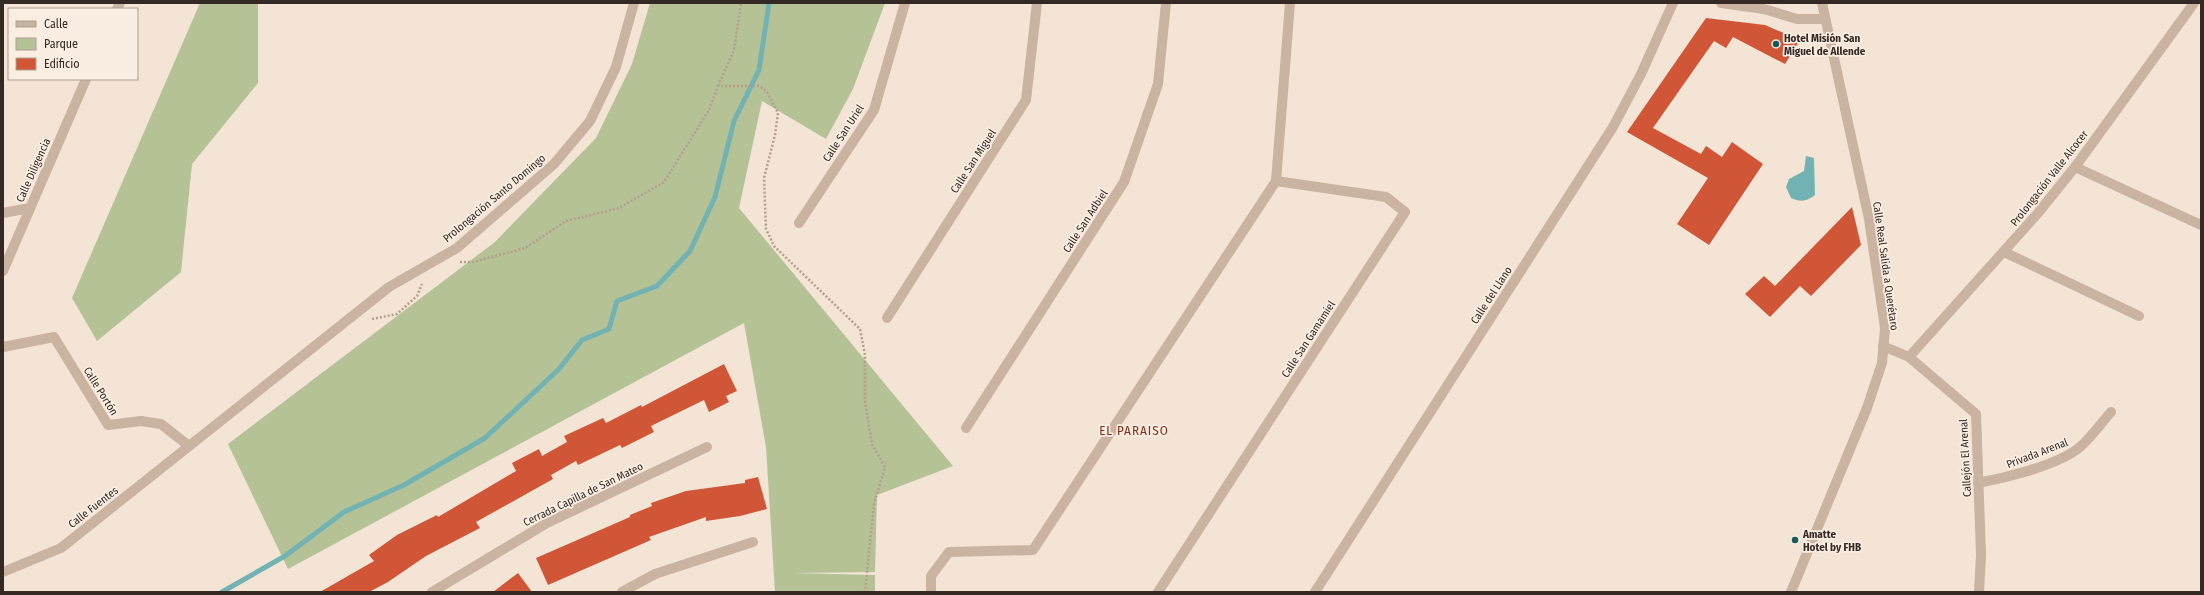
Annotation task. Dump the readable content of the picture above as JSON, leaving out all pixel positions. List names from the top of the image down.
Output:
{
  "streets": {
    "street": [
      "Calle San Uriel",
      "Calle San Miguel",
      "Calle Diligencia",
      "Prolongación Valle Alcocer",
      "Prolongación Santo Domingo",
      "Calle San Adbiel",
      "Calle Real Salida a Querétaro",
      "Calle del Llano",
      "Calle San Gamamiel",
      "Calle Portón",
      "Privada Arenal",
      "Callejón El Arenal",
      "Cerrada Capilla de San Mateo",
      "Calle Fuentes"
    ]
  },
  "crossings": [
    ["Prolongación Valle Alcocer", "Callejón El Arenal"],
    ["Prolongación Santo Domingo", "Calle Portón"],
    ["Prolongación Santo Domingo", "Calle Fuentes"],
    ["Calle Real Salida a Querétaro", "Callejón El Arenal"],
    ["Calle Portón", "Calle Fuentes"],
    ["Privada Arenal", "Callejón El Arenal"]
  ],
  "districts": ["EL PARAISO"],
  "places": ["Hotel Misión San Miguel de Allende", "Amatte Hotel by FHB"],
  "legend": ["Calle", "Parque", "Edificio"]
}
